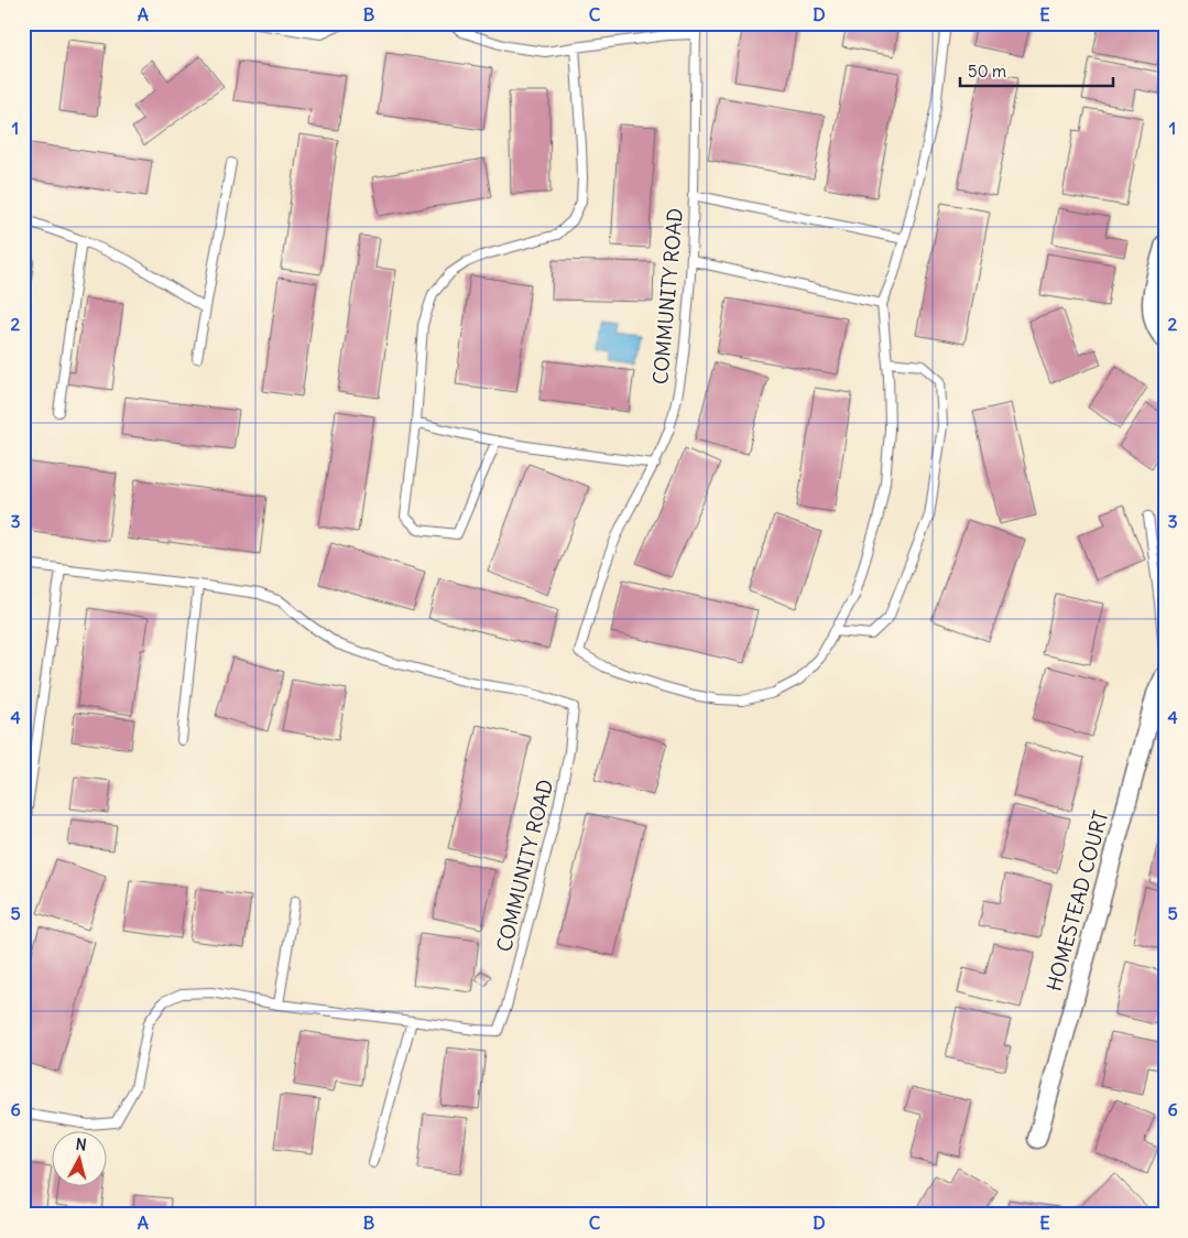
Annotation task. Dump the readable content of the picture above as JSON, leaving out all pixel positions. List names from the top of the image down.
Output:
{
  "streets": {
    "street": ["HOMESTEAD COURT"],
    "lane": ["COMMUNITY ROAD"]
  },
  "scale_bar": "50 m",
  "north": "top",
  "grid": {
    "columns": [
      "A",
      "B",
      "C",
      "D",
      "E"
    ],
    "rows": [
      "1",
      "2",
      "3",
      "4",
      "5",
      "6"
    ]
  }
}
